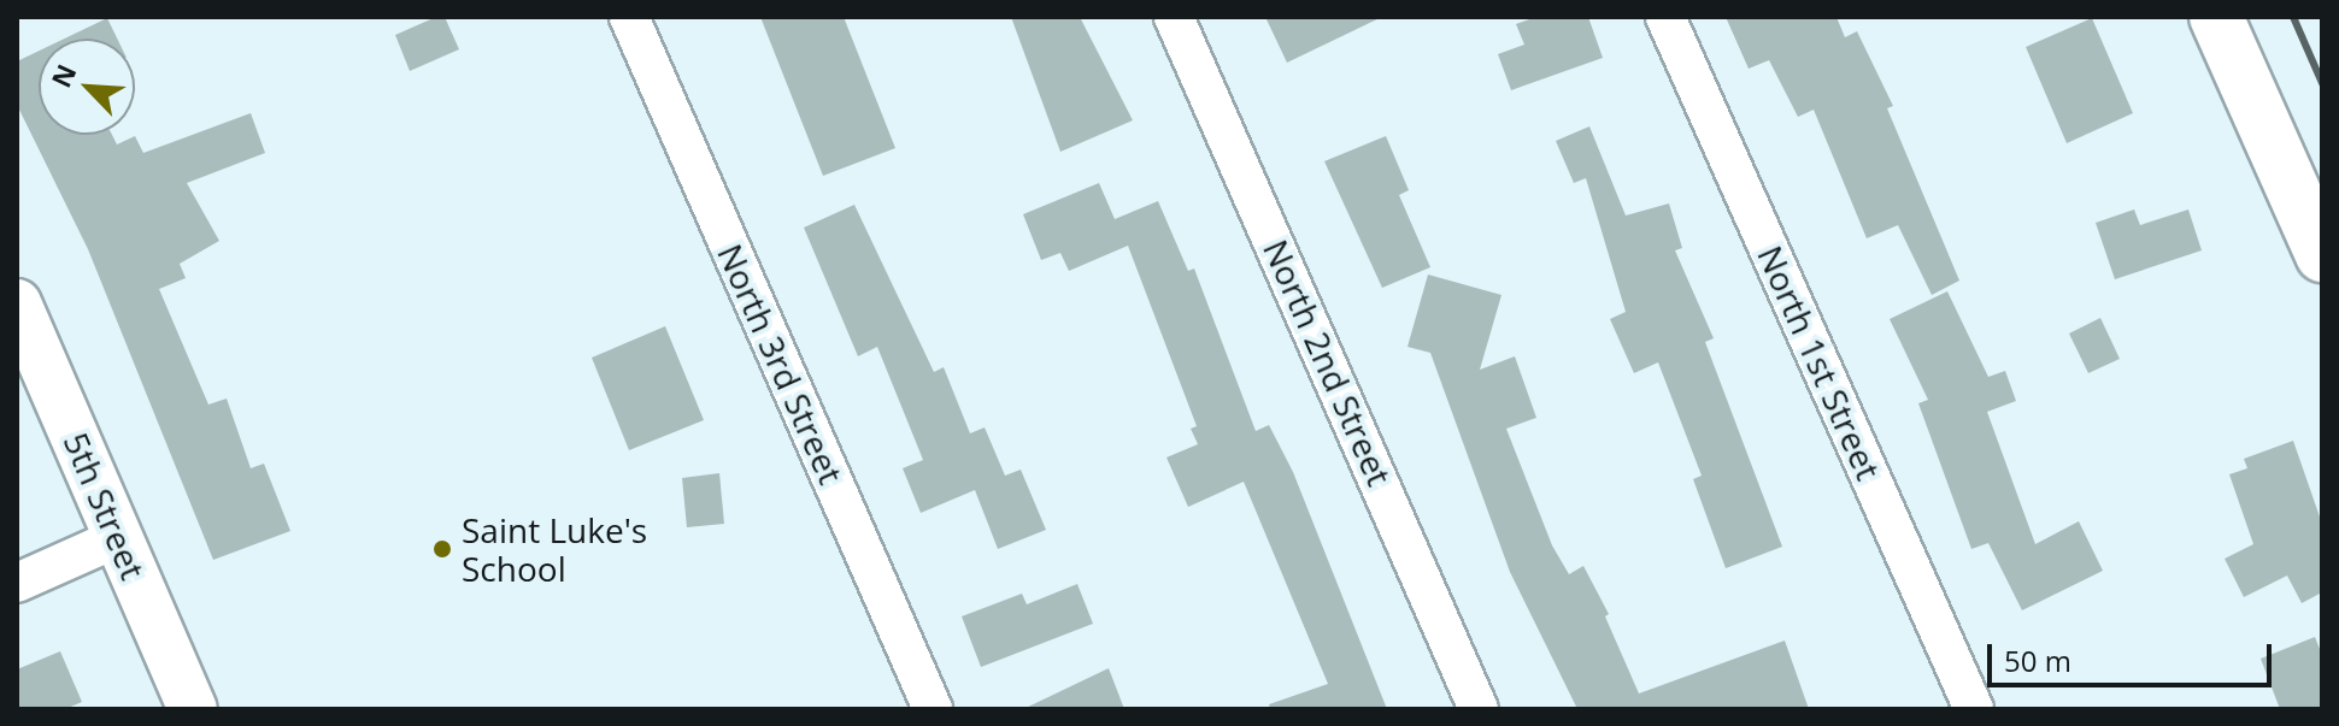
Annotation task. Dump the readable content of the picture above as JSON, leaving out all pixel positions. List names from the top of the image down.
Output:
{
  "streets": {
    "street": [
      "North 2nd Street",
      "North 1st Street",
      "North 3rd Street",
      "5th Street"
    ]
  },
  "places": ["Saint Luke's School"],
  "scale_bar": "50 m",
  "north": "top left"
}
